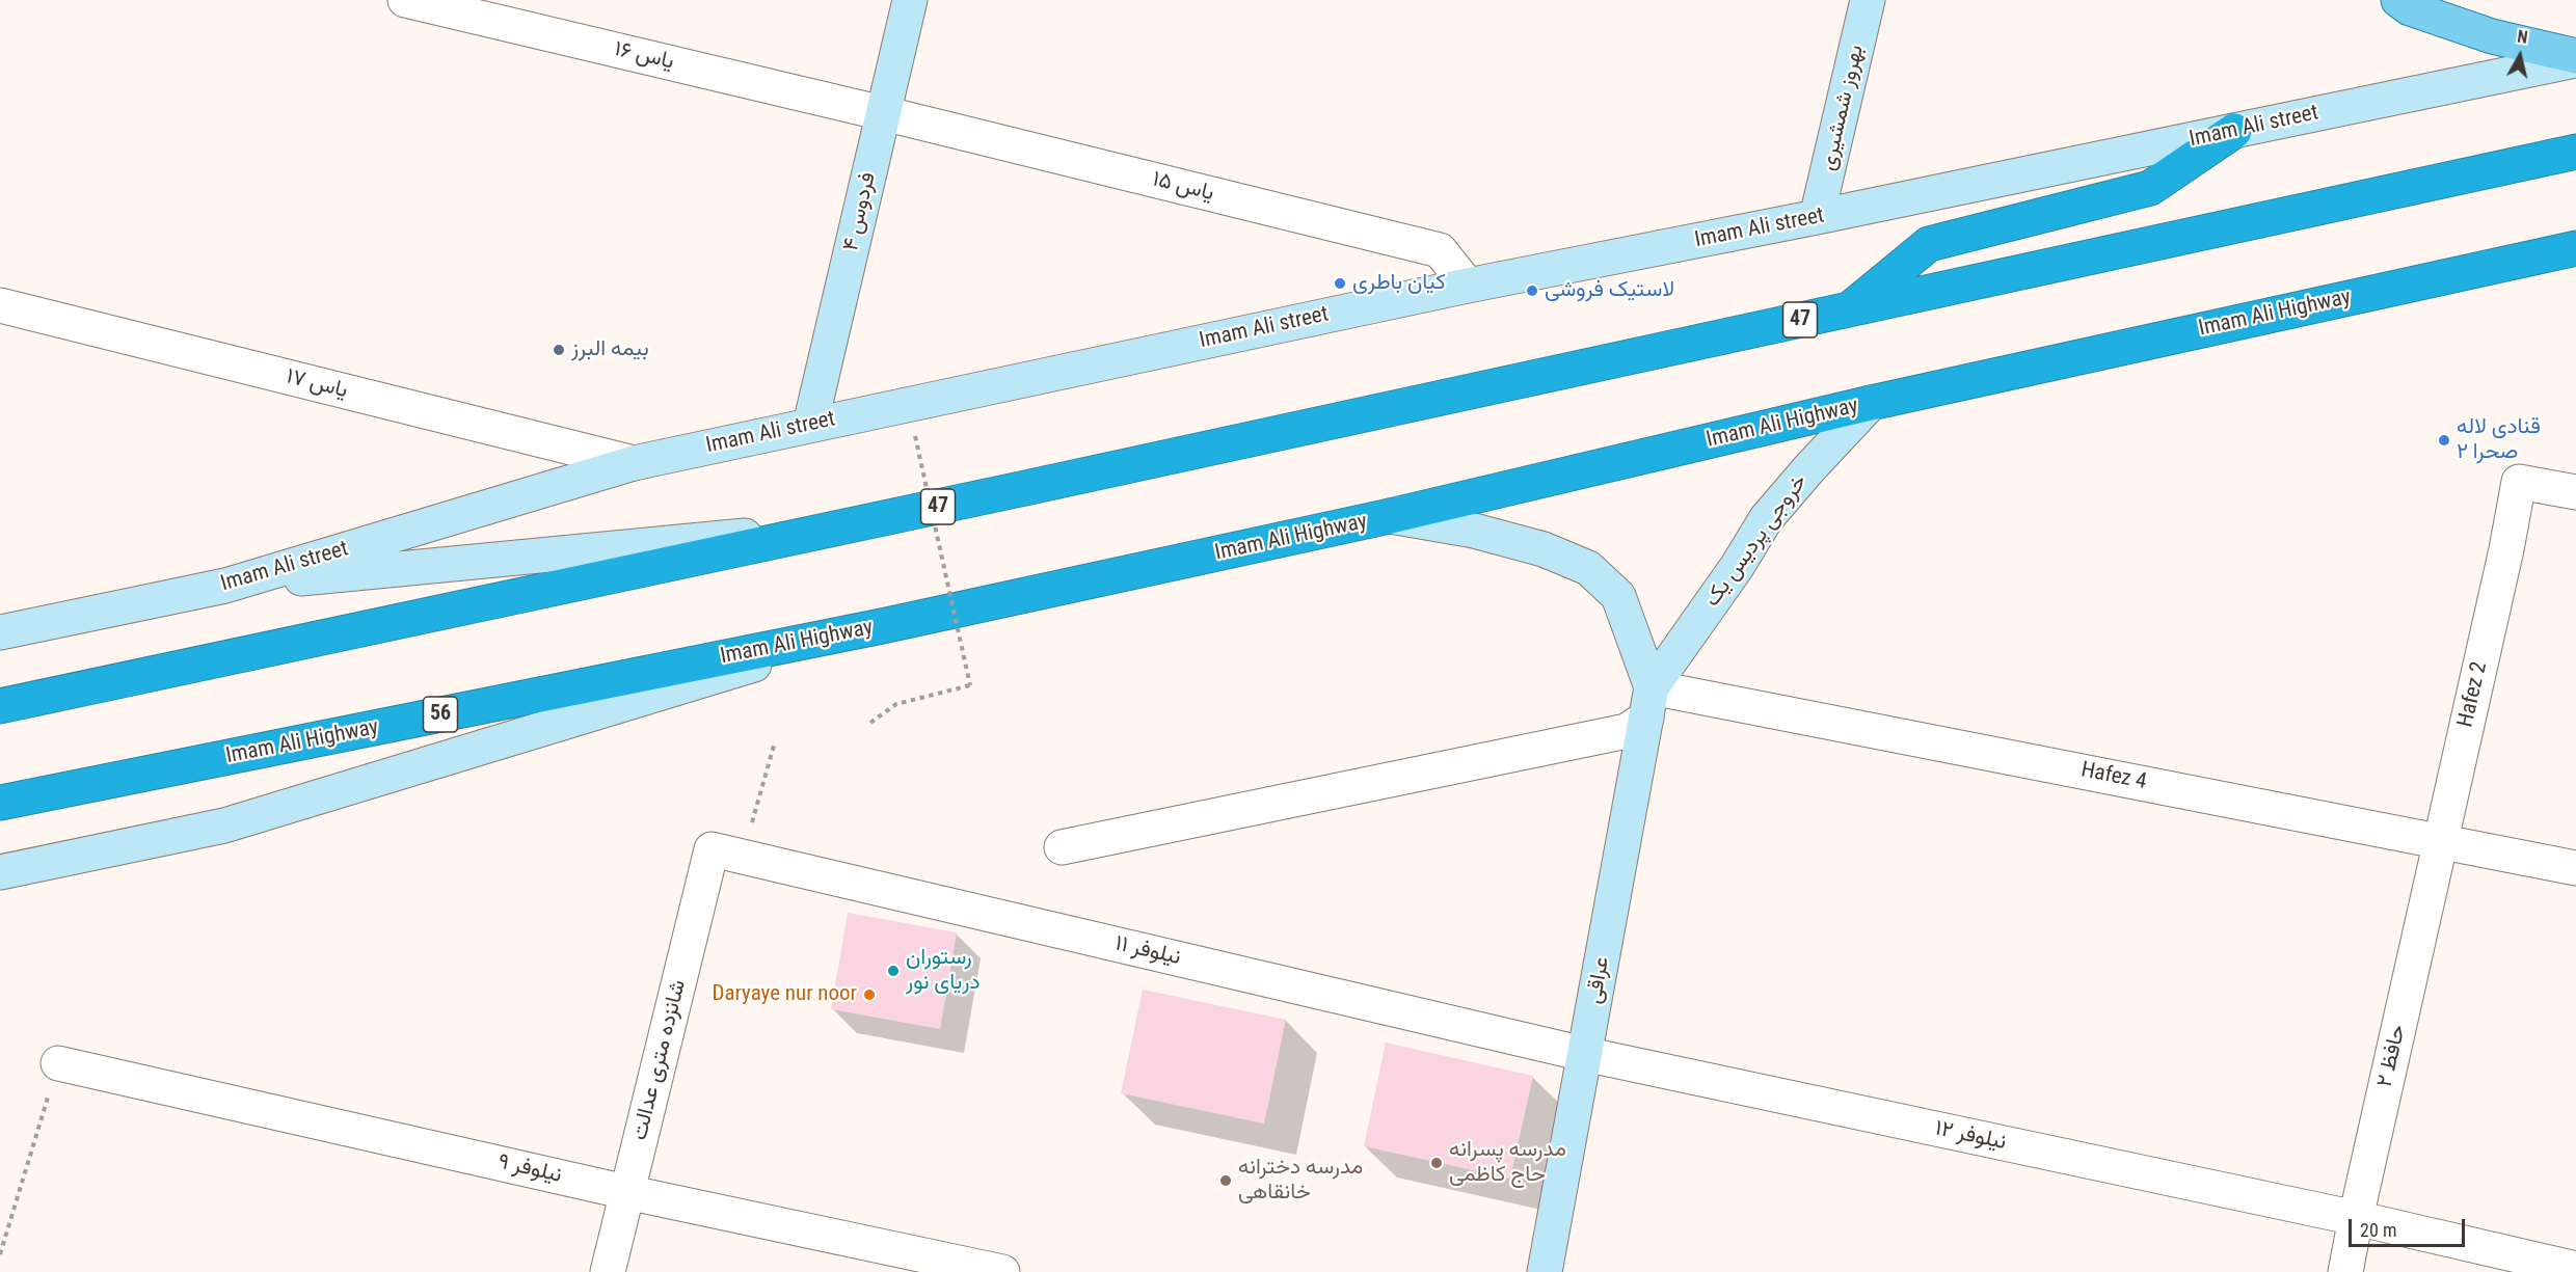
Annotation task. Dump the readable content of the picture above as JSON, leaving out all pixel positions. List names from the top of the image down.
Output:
{
  "streets": {
    "highway": ["Imam Ali Highway", "47", "56"],
    "main road": [
      "بهروز شمشیری",
      "Imam Ali street",
      "فردوس ۴",
      "خروجی پردیس یک",
      "عراقی"
    ],
    "street": [
      "یاس ۱۶",
      "یاس ۱۵",
      "یاس ۱۷",
      "Hafez 2",
      "Hafez 4",
      "نیلوفر ۱۱",
      "حافظ ۲",
      "شانزده متری عدالت",
      "نیلوفر ۱۲",
      "نیلوفر ۹"
    ]
  },
  "crossings": [
    ["یاس ۱۶", "یاس ۱۵"],
    ["یاس ۱۶", "فردوس ۴"],
    ["بهروز شمشیری", "Imam Ali street"],
    ["Imam Ali street", "یاس ۱۵"],
    ["Imam Ali street", "فردوس ۴"],
    ["Imam Ali street", "47"],
    ["Imam Ali street", "یاس ۱۷"],
    ["یاس ۱۵", "فردوس ۴"],
    ["Imam Ali Highway", "خروجی پردیس یک"],
    ["خروجی پردیس یک", "Hafez 4"],
    ["خروجی پردیس یک", "عراقی"],
    ["Hafez 2", "Hafez 4"],
    ["Hafez 2", "حافظ ۲"],
    ["Hafez 4", "عراقی"],
    ["Hafez 4", "حافظ ۲"],
    ["نیلوفر ۱۱", "عراقی"],
    ["نیلوفر ۱۱", "شانزده متری عدالت"],
    ["نیلوفر ۱۱", "نیلوفر ۱۲"],
    ["عراقی", "نیلوفر ۱۲"],
    ["حافظ ۲", "نیلوفر ۱۲"],
    ["شانزده متری عدالت", "نیلوفر ۹"]
  ],
  "places": [
    "کیان باطری",
    "لاستیک فروشی",
    "بیمه البرز",
    "قنادی لاله صحرا ۲",
    "رستوران دریای نور",
    "Daryaye nur noor",
    "مدرسه پسرانه حاج کاظمی",
    "مدرسه دخترانه خانقاهی"
  ],
  "scale_bar": "20 m",
  "north": "top"
}
